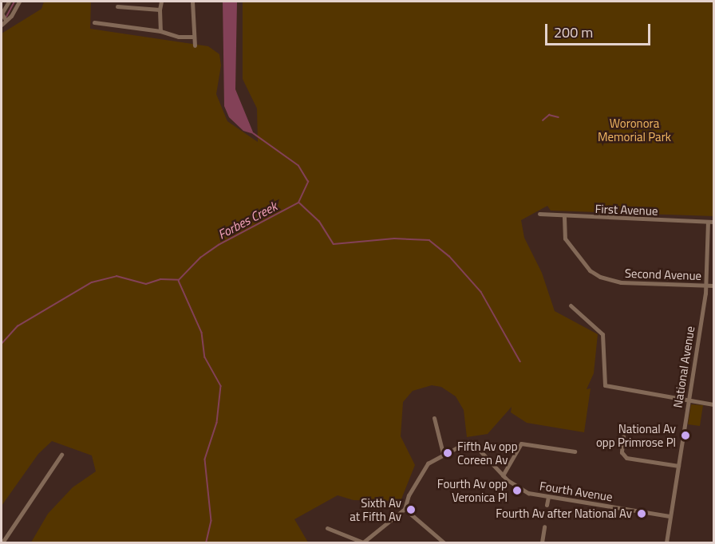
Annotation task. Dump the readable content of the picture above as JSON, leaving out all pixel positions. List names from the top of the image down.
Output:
{
  "streets": {
    "street": [
      "First Avenue",
      "Second Avenue",
      "National Avenue",
      "Fourth Avenue"
    ]
  },
  "crossings": [
    ["First Avenue", "Second Avenue"],
    ["First Avenue", "National Avenue"],
    ["Second Avenue", "National Avenue"],
    ["National Avenue", "Fourth Avenue"]
  ],
  "water": ["Forbes Creek"],
  "parks": ["Woronora Memorial Park"],
  "places": [
    "National Av opp Primrose Pl",
    "Fifth Av opp Coreen Av",
    "Fourth Av opp Veronica Pl",
    "Sixth Av at Fifth Av",
    "Fourth Av after National Av"
  ],
  "scale_bar": "200 m"
}
